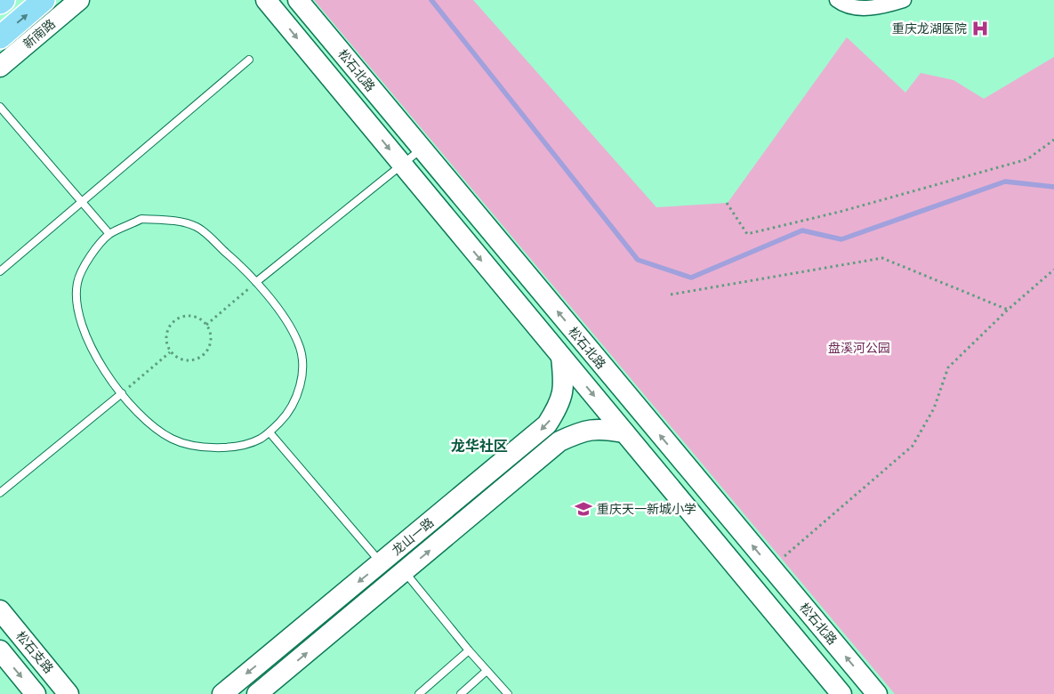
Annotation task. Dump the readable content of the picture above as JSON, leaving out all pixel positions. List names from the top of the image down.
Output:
{
  "streets": {
    "main road": [
      "新南路",
      "松石北路",
      "龙山一路",
      "松石支路"
    ]
  },
  "crossings": [
    ["松石北路", "龙山一路"]
  ],
  "districts": ["龙华社区"],
  "parks": ["盘溪河公园"],
  "places": {
    "hospital": ["重庆龙湖医院"],
    "school or university": ["重庆天一新城小学"]
  }
}
